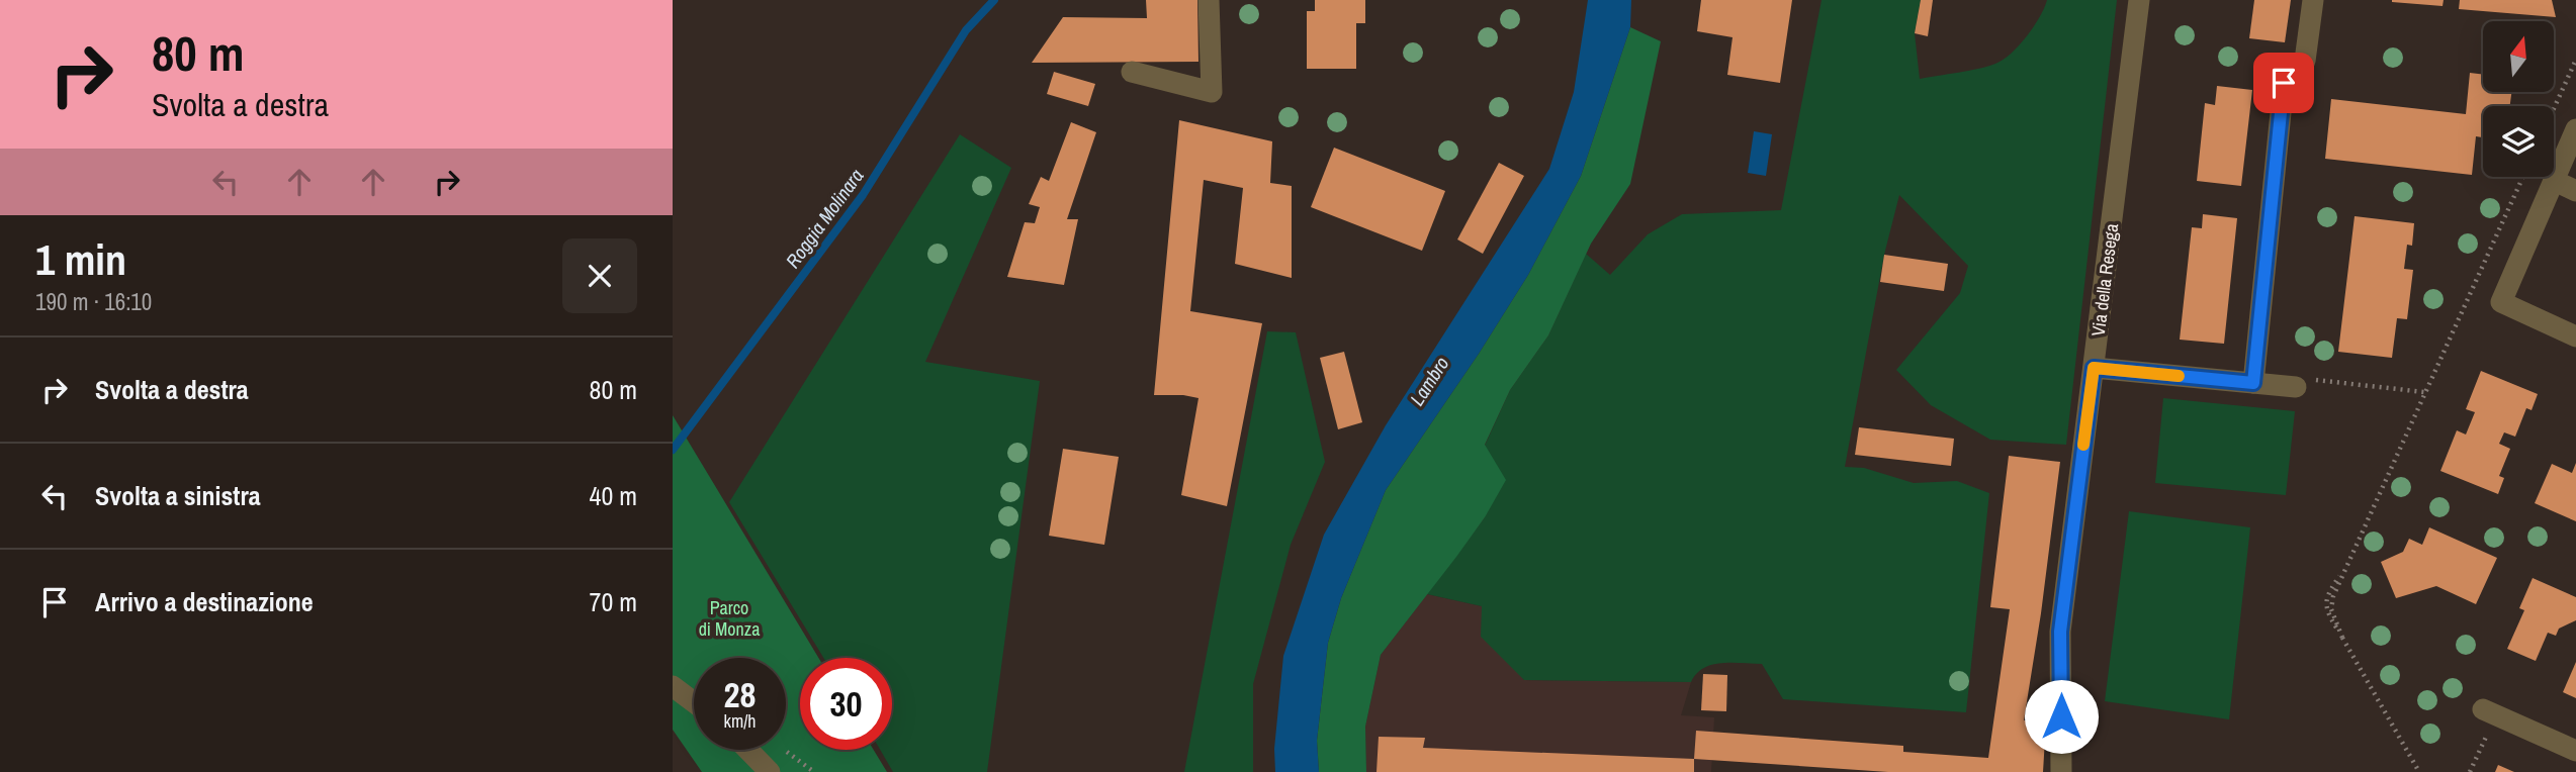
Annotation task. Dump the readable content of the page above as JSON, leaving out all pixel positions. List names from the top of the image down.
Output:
{
  "streets": {
    "street": ["Via della Resega"]
  },
  "water": ["Roggia Molinara", "Lambro"],
  "parks": ["Parco di Monza"],
  "north": "top",
  "page": {
    "turn": ["80 m", "Svolta a destra"],
    "heading": ["1 min", "190 m · 16:10"],
    "list": [
      {
        "name": "Svolta a destra",
        "value": "80 m"
      },
      {
        "name": "Svolta a sinistra",
        "value": "40 m"
      },
      {
        "name": "Arrivo a destinazione",
        "value": "70 m"
      }
    ],
    "speed": "28 km/h",
    "limit": "30"
  }
}
